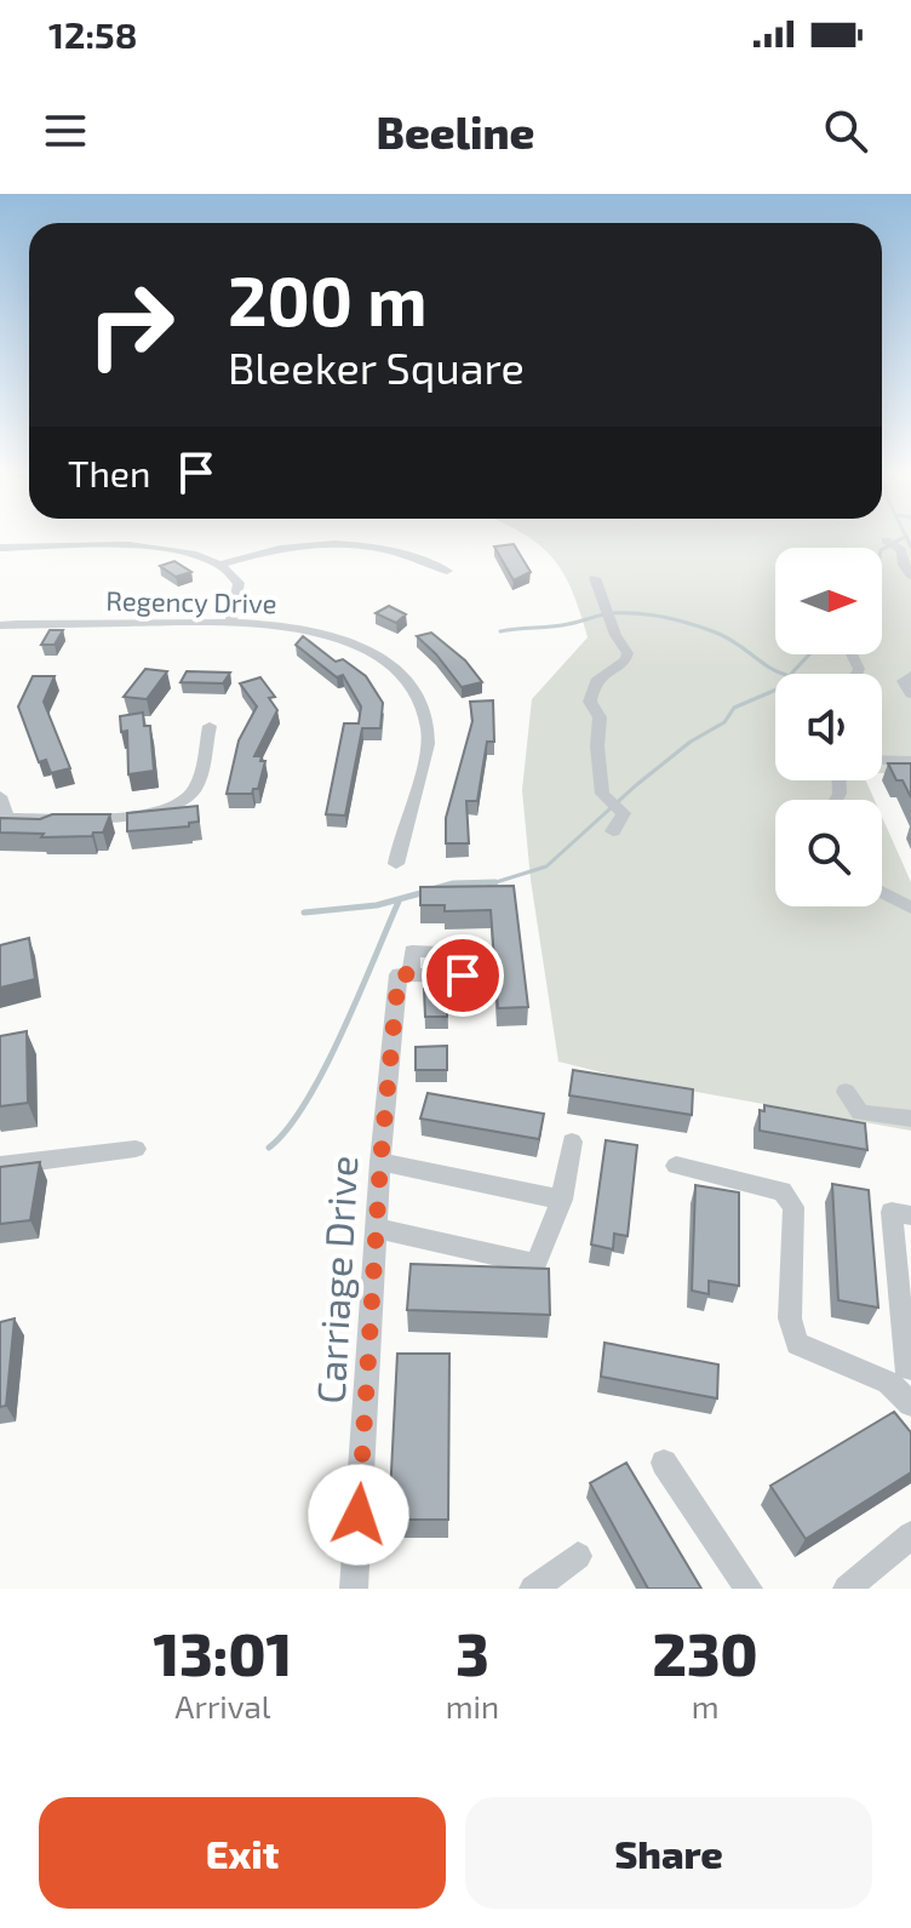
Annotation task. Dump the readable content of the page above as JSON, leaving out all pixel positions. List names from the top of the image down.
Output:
{
  "streets": {
    "street": ["Regency Drive", "Carriage Drive"]
  },
  "north": "right",
  "page": {
    "status": "12:58",
    "header": "Beeline",
    "turn": ["200 m", "Bleeker Square"],
    "then": "Then",
    "eta": [
      "13:01",
      "Arrival",
      "3",
      "min",
      "230",
      "m"
    ],
    "buttons": ["Exit", "Share"]
  }
}
